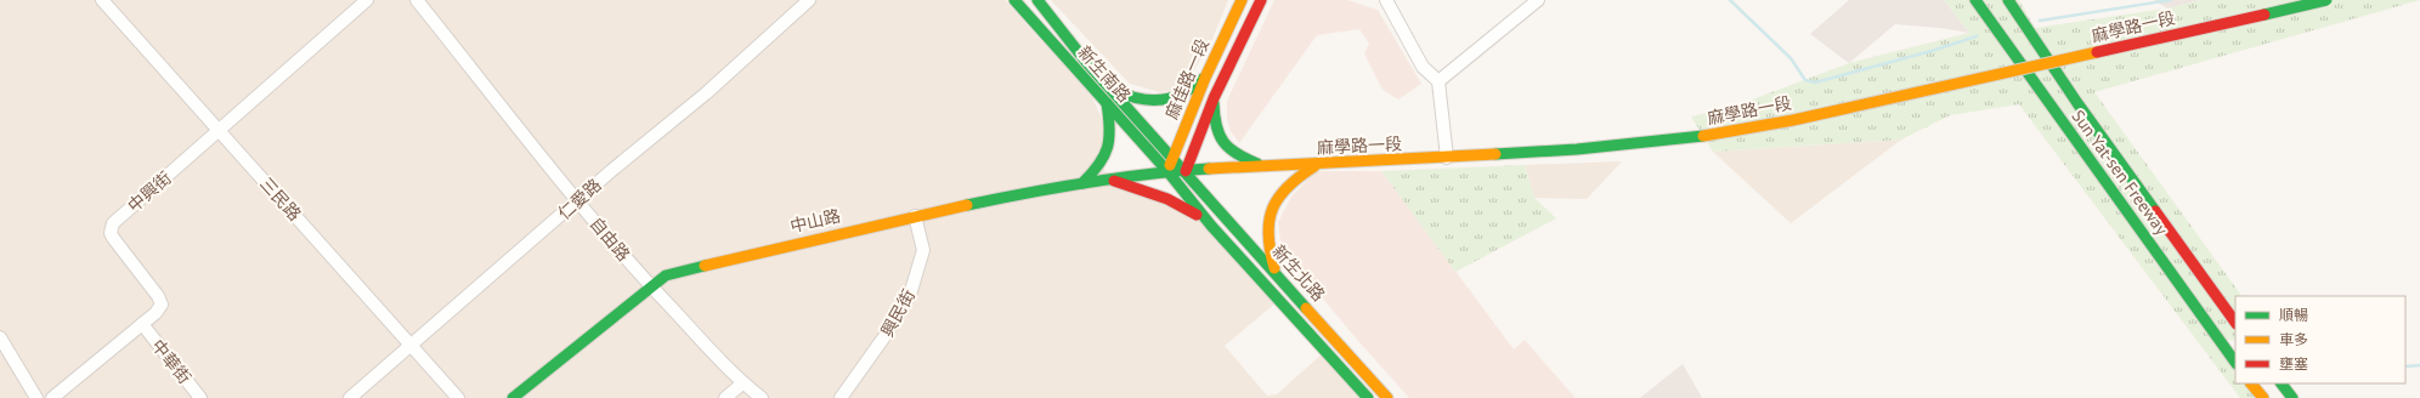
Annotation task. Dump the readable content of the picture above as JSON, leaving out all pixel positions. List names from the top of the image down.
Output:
{
  "streets": {
    "main road": [
      "麻學路一段",
      "新生南路",
      "麻佳路一段",
      "Sun Yat-sen Freeway",
      "中山路",
      "新生北路"
    ],
    "street": [
      "中興街",
      "三民路",
      "仁愛路",
      "自由路",
      "興民街",
      "中華街"
    ]
  },
  "crossings": [
    ["麻學路一段", "新生南路"],
    ["麻學路一段", "麻佳路一段"],
    ["麻學路一段", "中山路"],
    ["麻學路一段", "新生北路"],
    ["新生南路", "麻佳路一段"],
    ["新生南路", "中山路"],
    ["新生南路", "新生北路"],
    ["麻佳路一段", "中山路"],
    ["麻佳路一段", "新生北路"],
    ["中興街", "三民路"],
    ["中興街", "中華街"],
    ["三民路", "仁愛路"],
    ["仁愛路", "自由路"],
    ["中山路", "自由路"],
    ["中山路", "新生北路"],
    ["中山路", "興民街"]
  ],
  "legend": ["順暢", "車多", "壅塞"]
}
